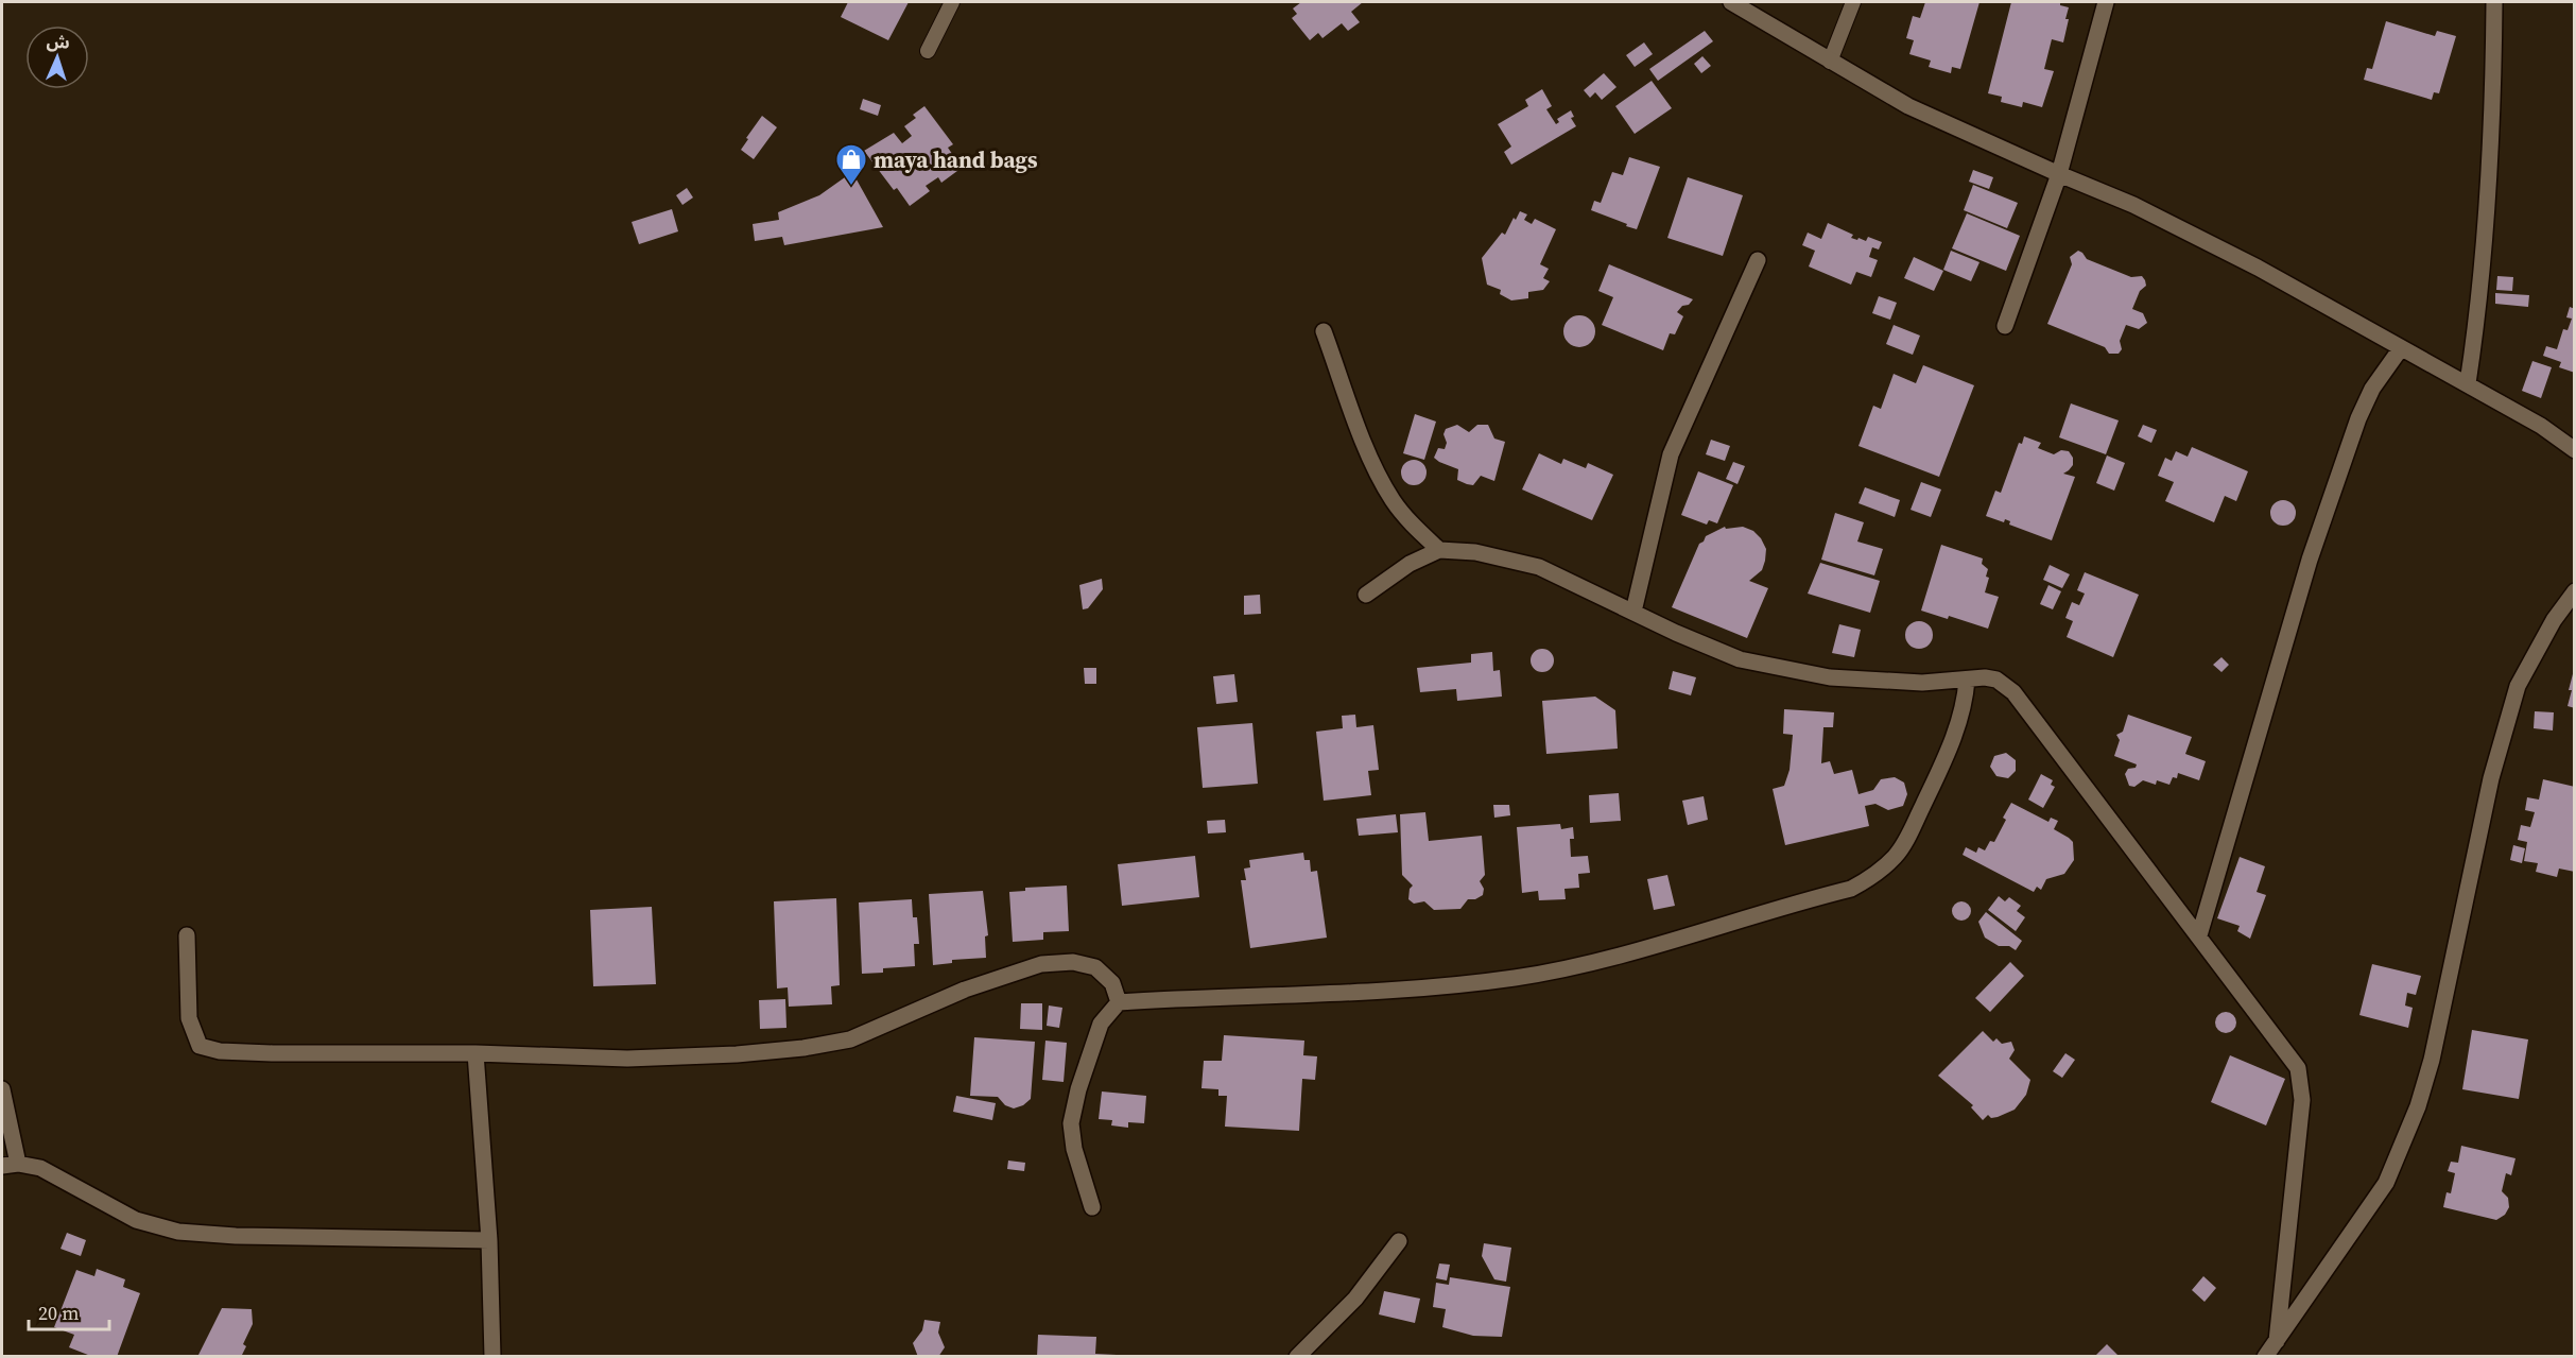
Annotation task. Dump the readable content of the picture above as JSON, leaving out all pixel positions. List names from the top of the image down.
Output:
{
  "places": {
    "shop": ["maya hand bags"]
  },
  "scale_bar": "20 m",
  "north": "top"
}
